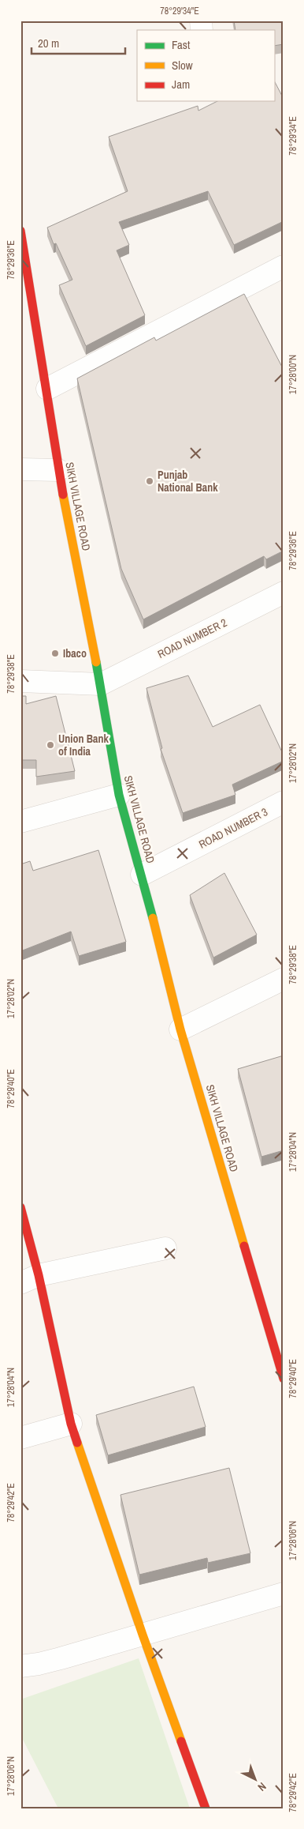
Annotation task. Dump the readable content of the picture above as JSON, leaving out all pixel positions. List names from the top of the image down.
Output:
{
  "streets": {
    "main road": ["SIKH VILLAGE ROAD"],
    "street": ["ROAD NUMBER 2", "ROAD NUMBER 3"]
  },
  "crossings": [
    ["SIKH VILLAGE ROAD", "ROAD NUMBER 2"],
    ["SIKH VILLAGE ROAD", "ROAD NUMBER 3"]
  ],
  "places": ["Punjab National Bank", "Ibaco", "Union Bank of India"],
  "legend": ["Fast", "Slow", "Jam"],
  "scale_bar": "20 m",
  "north": "bottom right",
  "coordinates": [
    "78°29'34\"E",
    "78°29'36\"E",
    "17°28'00\"N",
    "78°29'38\"E",
    "17°28'02\"N",
    "78°29'40\"E",
    "17°28'04\"N",
    "78°29'42\"E",
    "17°28'06\"N"
  ]
}
